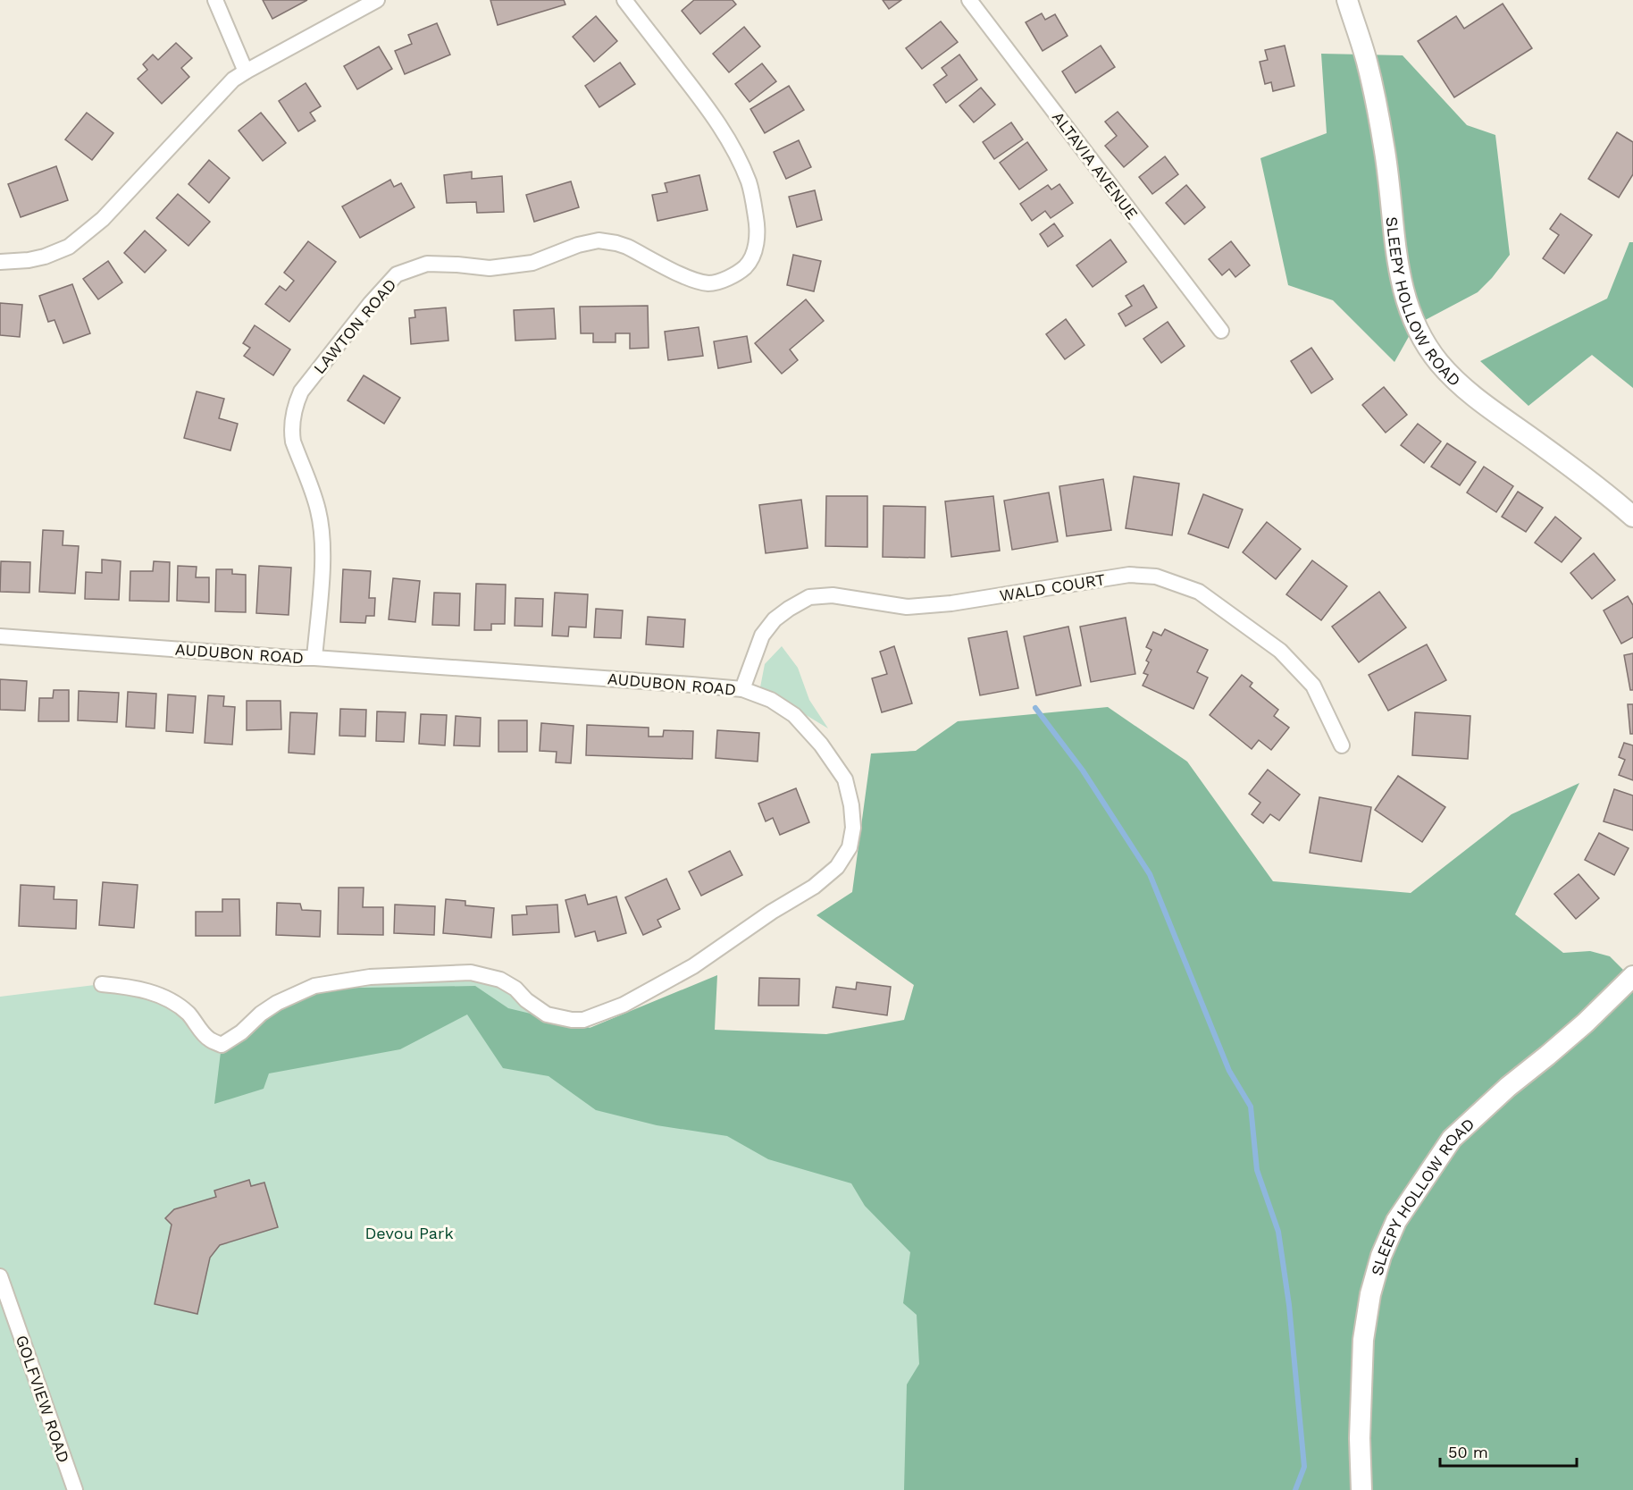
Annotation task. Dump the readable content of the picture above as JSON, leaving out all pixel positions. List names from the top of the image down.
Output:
{
  "streets": {
    "main road": ["SLEEPY HOLLOW ROAD"],
    "street": [
      "ALTAVIA AVENUE",
      "LAWTON ROAD",
      "WALD COURT",
      "AUDUBON ROAD",
      "GOLFVIEW ROAD"
    ]
  },
  "crossings": [
    ["LAWTON ROAD", "AUDUBON ROAD"],
    ["WALD COURT", "AUDUBON ROAD"]
  ],
  "parks": ["Devou Park"],
  "scale_bar": "50 m"
}
